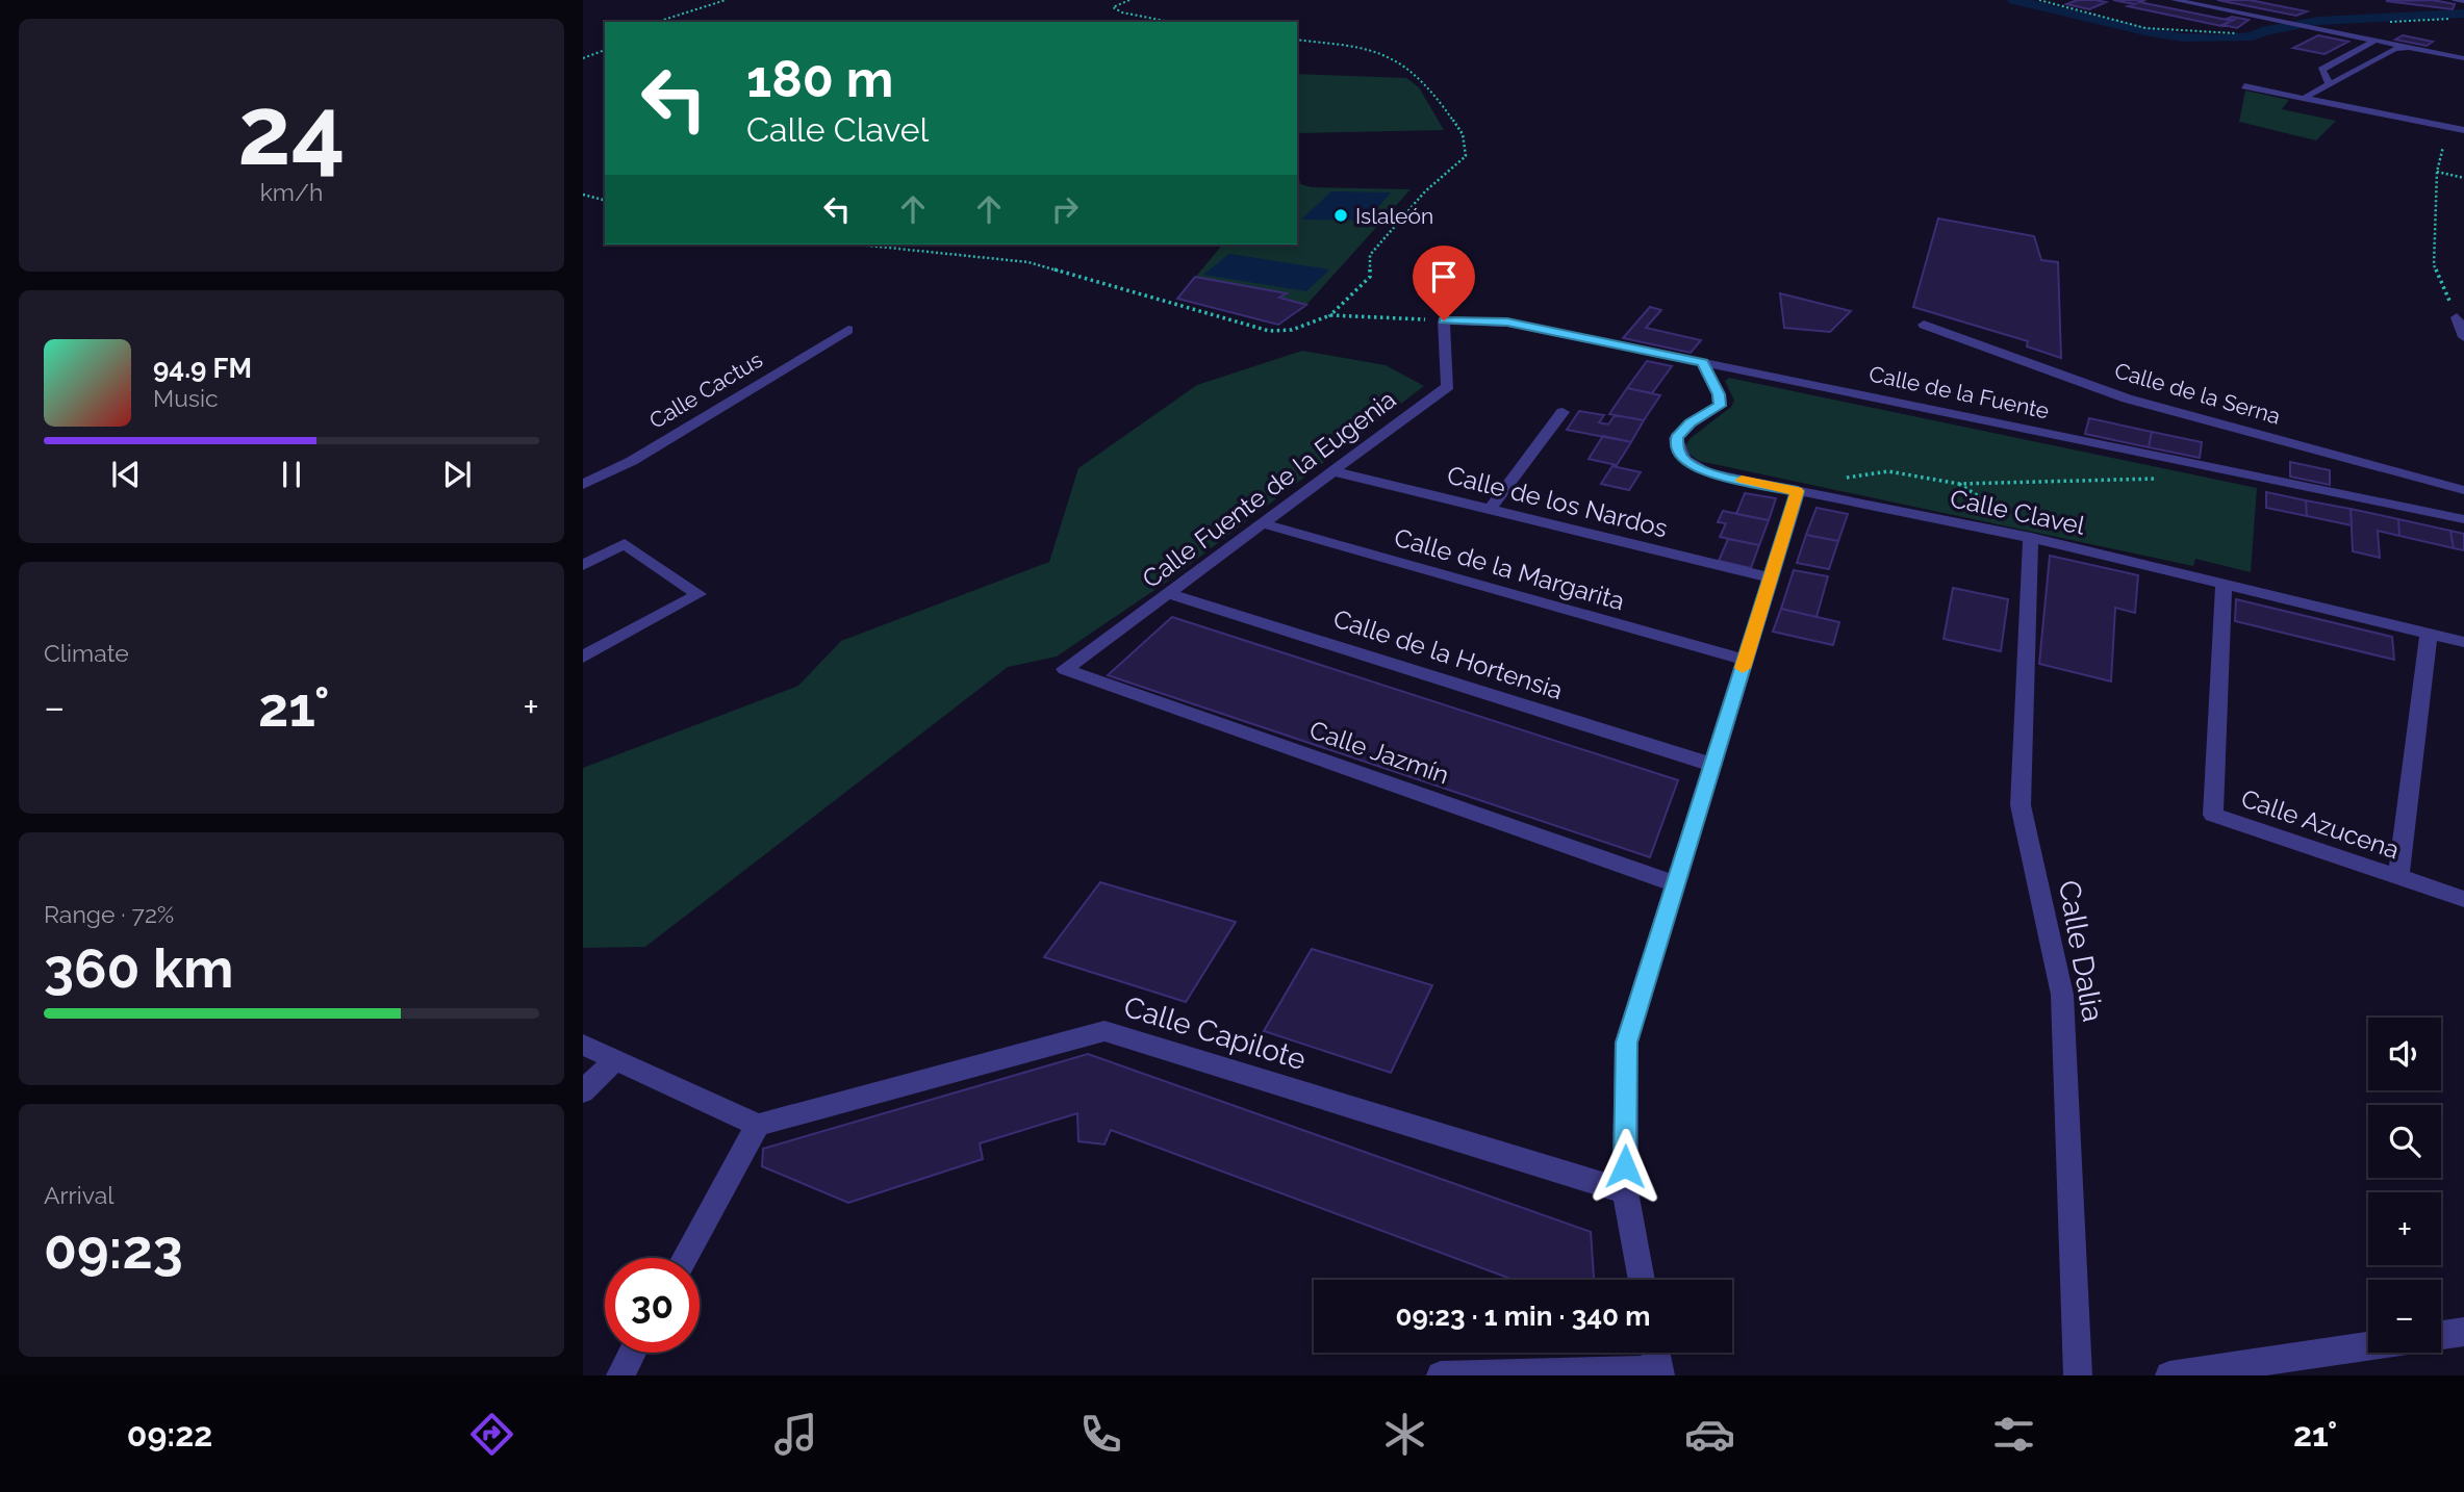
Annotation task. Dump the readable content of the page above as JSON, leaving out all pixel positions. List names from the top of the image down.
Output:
{
  "streets": {
    "street": [
      "Calle Cactus",
      "Calle de la Fuente",
      "Calle de la Serna",
      "Calle Fuente de la Eugenia",
      "Calle de los Nardos",
      "Calle Clavel",
      "Calle de la Margarita",
      "Calle de la Hortensia",
      "Calle Jazmín",
      "Calle Azucena",
      "Calle Dalia",
      "Calle Capilote"
    ]
  },
  "crossings": [
    ["Calle de la Fuente", "Calle Fuente de la Eugenia"],
    ["Calle de la Fuente", "Calle Clavel"],
    ["Calle Fuente de la Eugenia", "Calle de los Nardos"],
    ["Calle Fuente de la Eugenia", "Calle de la Margarita"],
    ["Calle Fuente de la Eugenia", "Calle de la Hortensia"],
    ["Calle Fuente de la Eugenia", "Calle Jazmín"],
    ["Calle Clavel", "Calle Azucena"],
    ["Calle Clavel", "Calle Dalia"]
  ],
  "places": ["Islaleón"],
  "page": {
    "tile": [
      ["24", "km/h"],
      "Climate",
      ["Range · 72%", "360 km"],
      ["Arrival", "09:23"]
    ],
    "turn": ["180 m", "Calle Clavel"],
    "song": ["94.9 FM", "Music"],
    "heat": ["−", "21°", "+"],
    "map_buttons": ["+", "−"],
    "limit": "30",
    "trip": "09:23 · 1 min · 340 m",
    "tabs": ["09:22", "21°"]
  }
}
